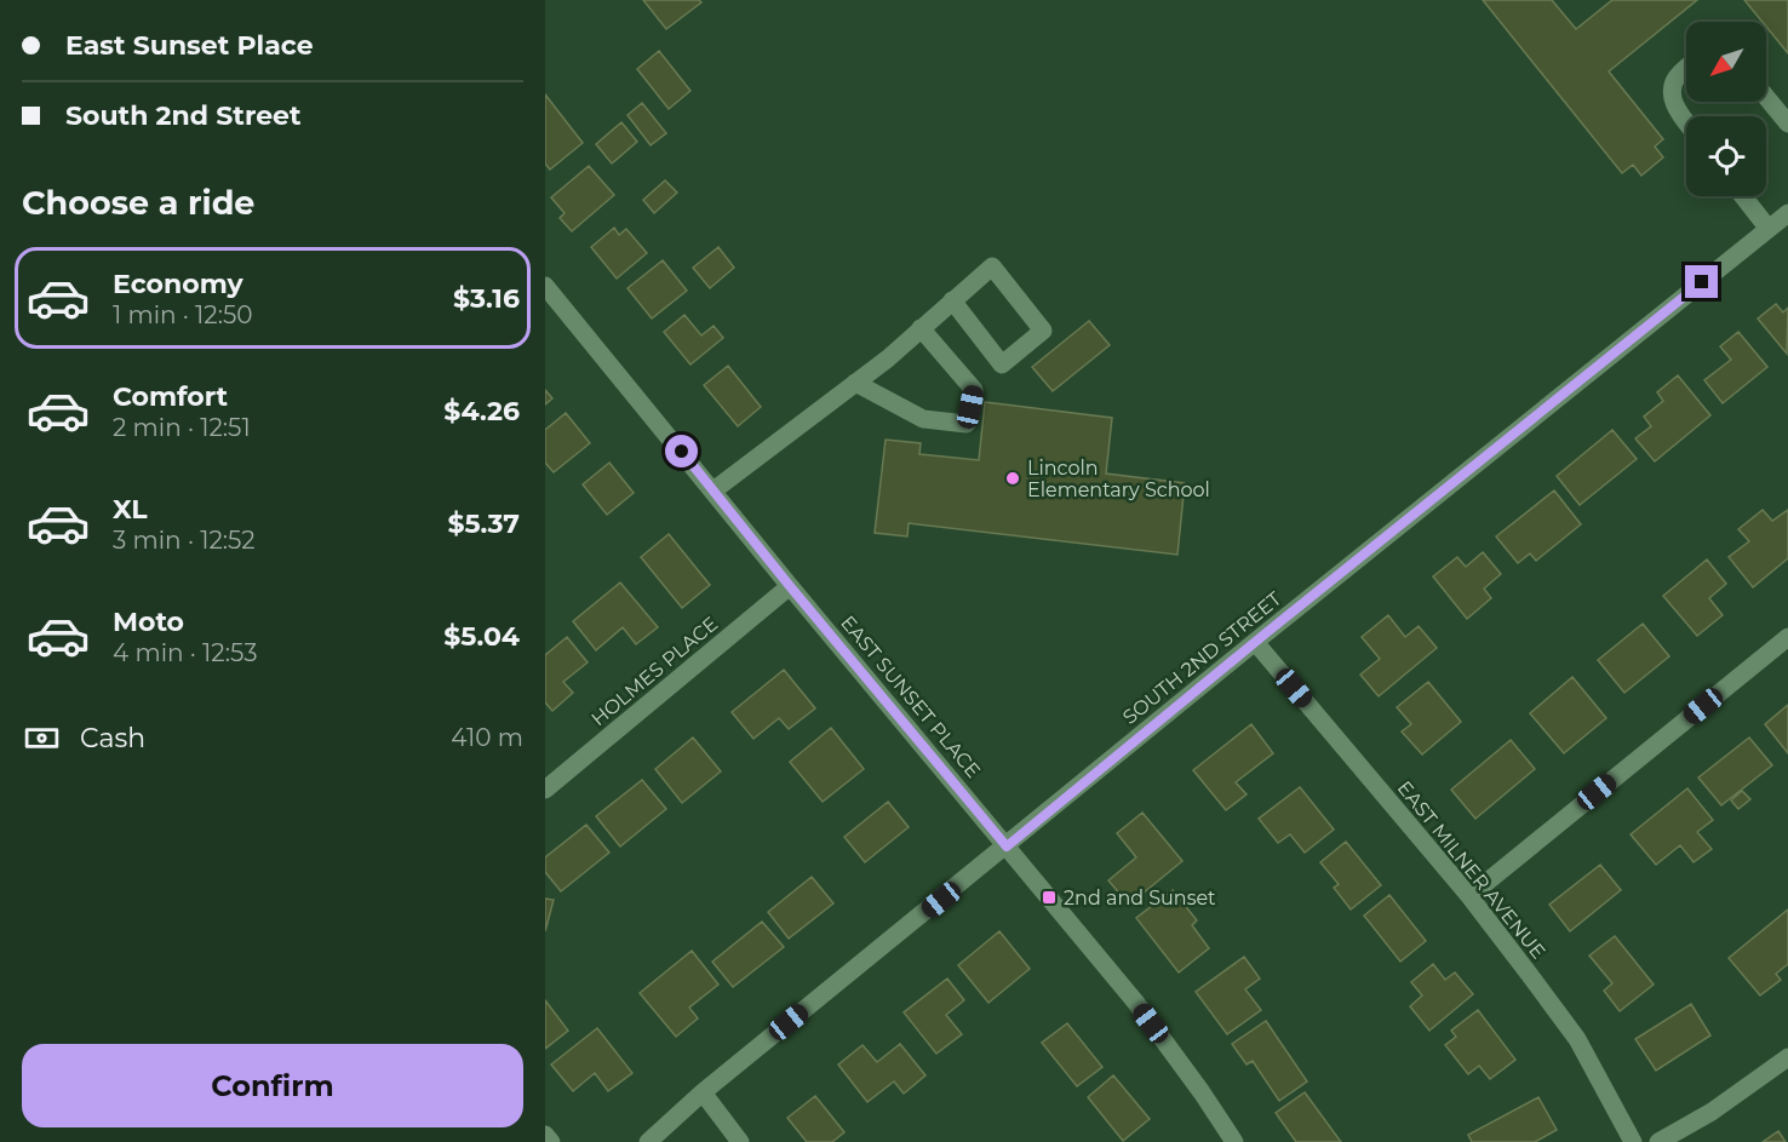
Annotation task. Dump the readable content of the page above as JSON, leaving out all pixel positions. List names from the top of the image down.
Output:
{
  "streets": {
    "street": [
      "SOUTH 2ND STREET",
      "HOLMES PLACE",
      "EAST SUNSET PLACE",
      "EAST MILNER AVENUE"
    ]
  },
  "crossings": [
    ["SOUTH 2ND STREET", "EAST SUNSET PLACE"],
    ["SOUTH 2ND STREET", "EAST MILNER AVENUE"],
    ["HOLMES PLACE", "EAST SUNSET PLACE"]
  ],
  "places": {
    "other": ["Lincoln Elementary School"],
    "transit": ["2nd and Sunset"]
  },
  "north": "bottom left",
  "page": {
    "banner": ["East Sunset Place", "South 2nd Street"],
    "heading": "Choose a ride",
    "list": [
      {
        "name": "Economy",
        "note": "1 min · 12:50",
        "value": "$3.16"
      },
      {
        "name": "Comfort",
        "note": "2 min · 12:51",
        "value": "$4.26"
      },
      {
        "name": "XL",
        "note": "3 min · 12:52",
        "value": "$5.37"
      },
      {
        "name": "Moto",
        "note": "4 min · 12:53",
        "value": "$5.04"
      }
    ],
    "pay": ["Cash", "410 m"],
    "buttons": "Confirm"
  }
}
